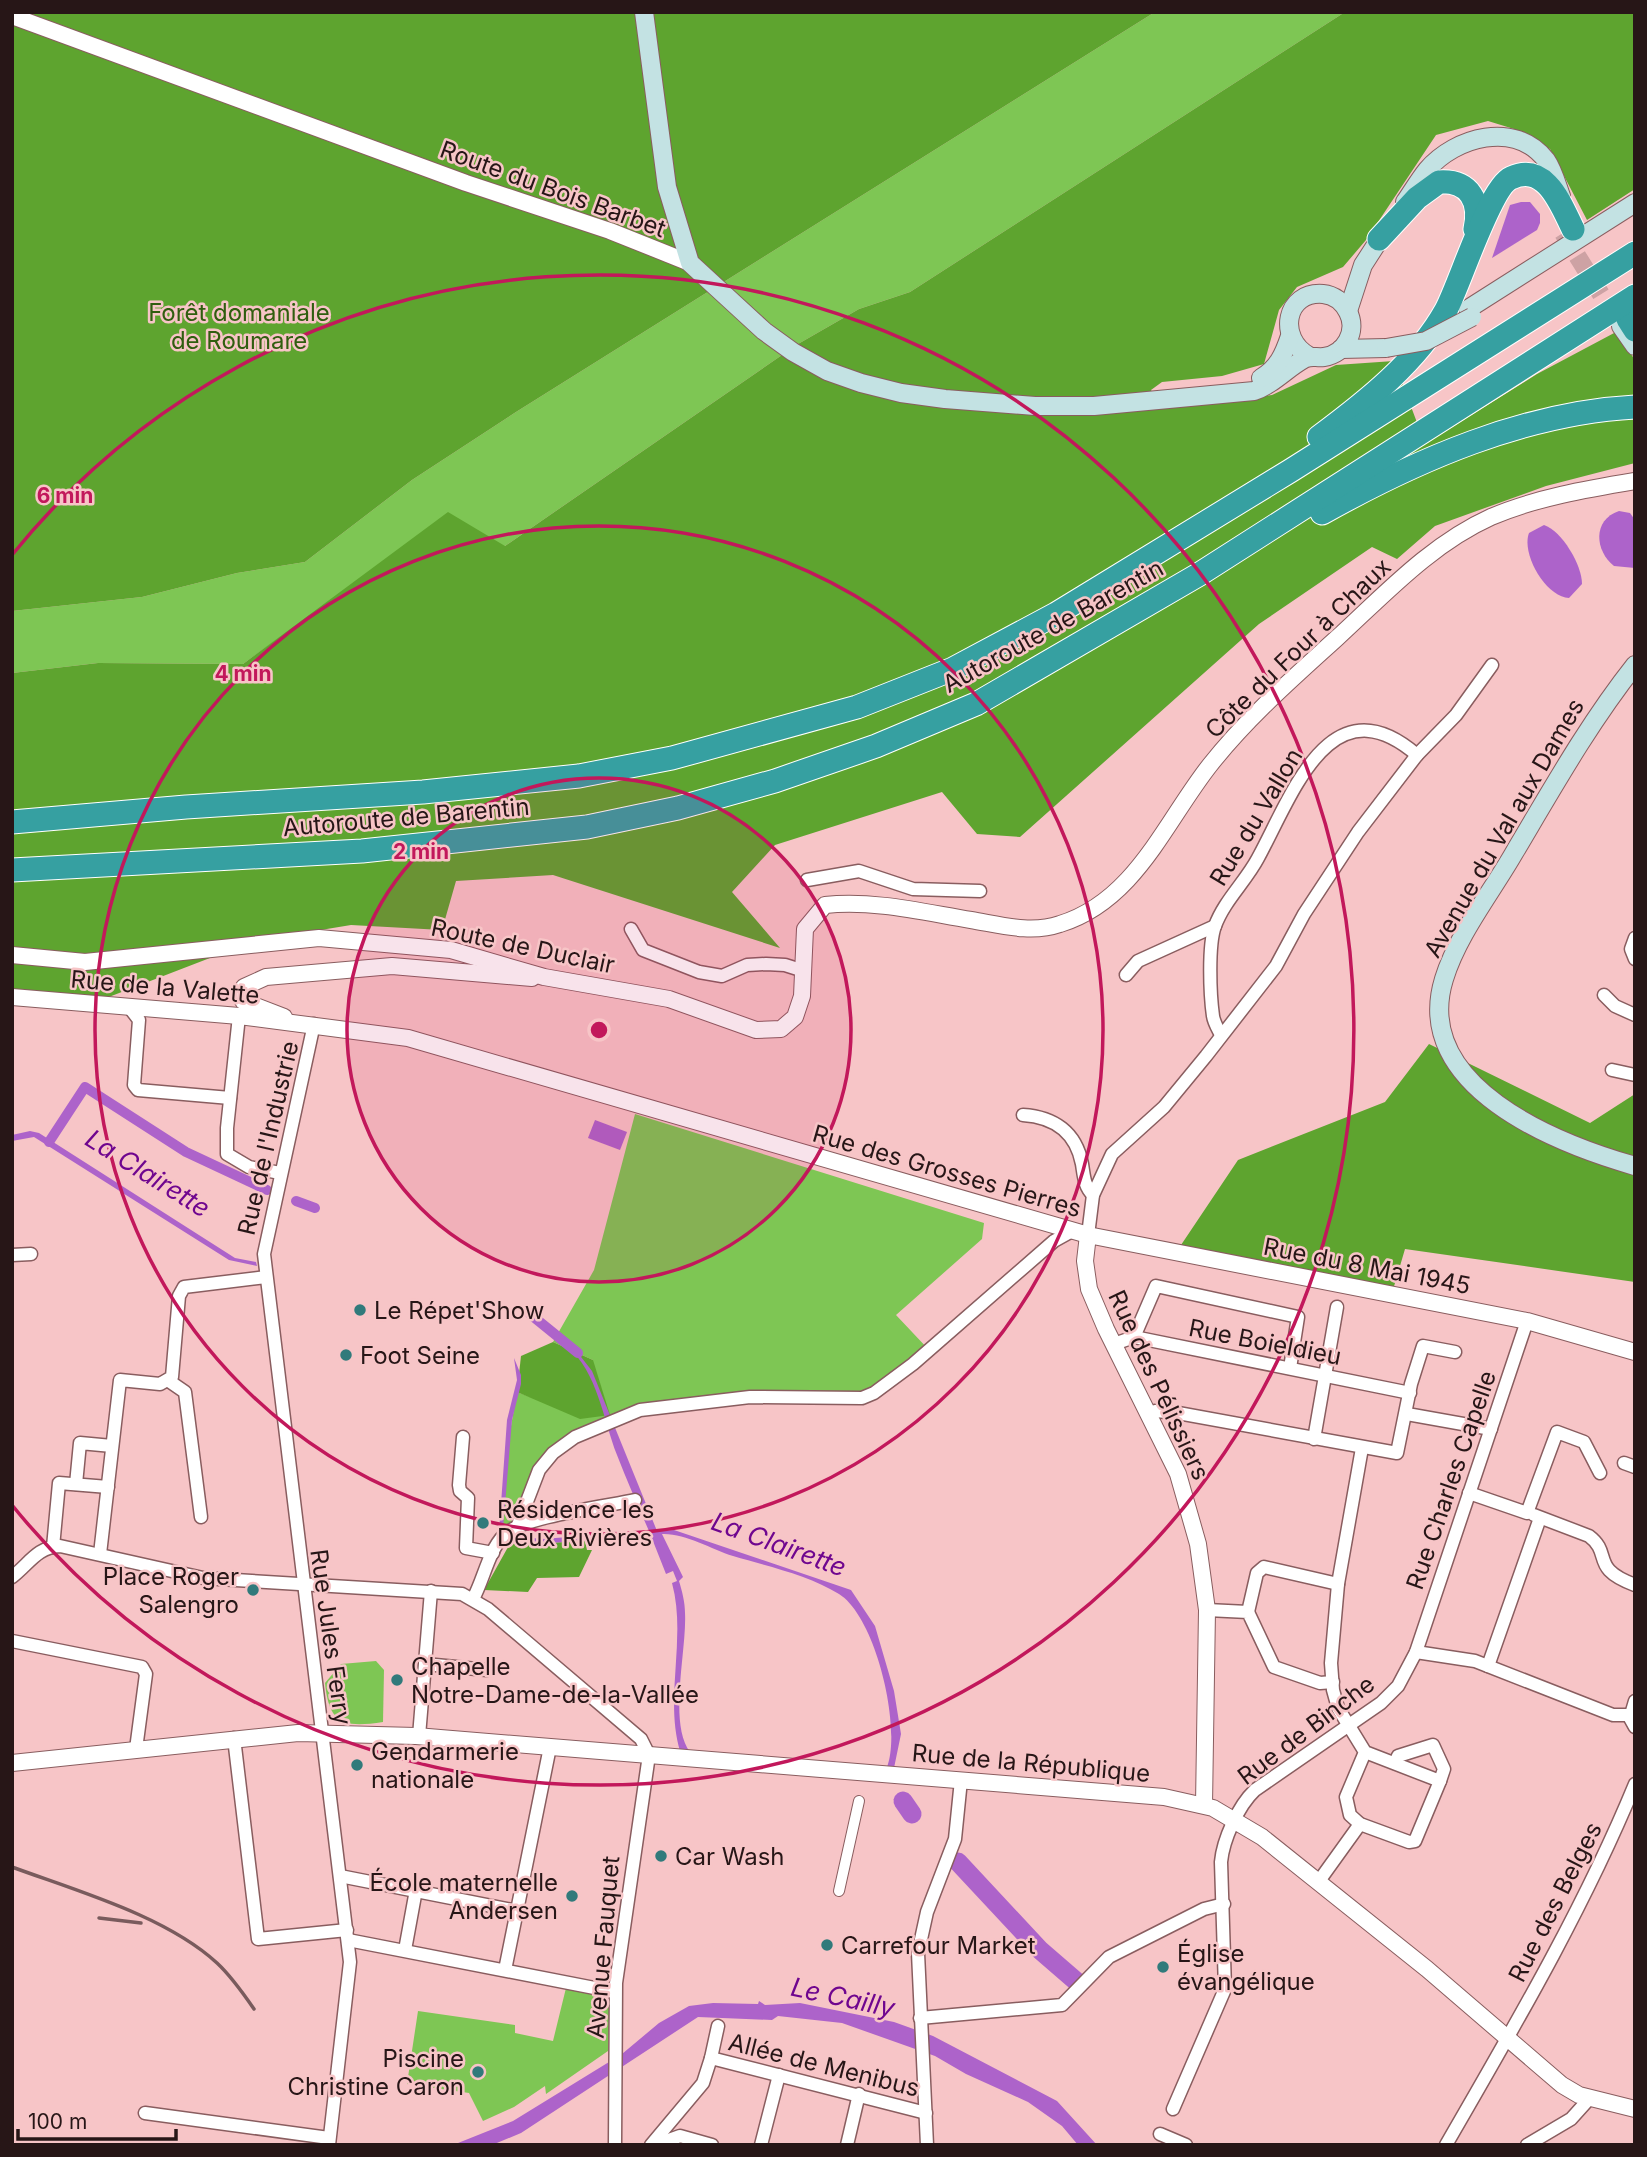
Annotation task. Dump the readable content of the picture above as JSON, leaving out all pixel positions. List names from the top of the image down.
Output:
{
  "streets": {
    "highway": ["Autoroute de Barentin"],
    "main road": ["Avenue du Val aux Dames"],
    "street": [
      "Route du Bois Barbet",
      "Côte du Four à Chaux",
      "Rue du Vallon",
      "Route de Duclair",
      "Rue de la Valette",
      "Rue de l'Industrie",
      "Rue des Grosses Pierres",
      "Rue du 8 Mai 1945",
      "Rue Boieldieu",
      "Rue des Pélissiers",
      "Rue Charles Capelle",
      "Rue Jules Ferry",
      "Rue de Binche",
      "Rue de la République",
      "Rue des Belges",
      "Avenue Fauquet",
      "Allée de Menibus"
    ]
  },
  "crossings": [
    ["Côte du Four à Chaux", "Route de Duclair"],
    ["Rue du Vallon", "Rue des Grosses Pierres"],
    ["Rue de la Valette", "Rue de l'Industrie"],
    ["Rue de la Valette", "Rue des Grosses Pierres"],
    ["Rue de l'Industrie", "Rue des Grosses Pierres"],
    ["Rue de l'Industrie", "Rue Jules Ferry"],
    ["Rue des Grosses Pierres", "Rue du 8 Mai 1945"],
    ["Rue des Grosses Pierres", "Rue des Pélissiers"],
    ["Rue du 8 Mai 1945", "Rue des Pélissiers"],
    ["Rue du 8 Mai 1945", "Rue Charles Capelle"],
    ["Rue des Pélissiers", "Rue de la République"],
    ["Rue Charles Capelle", "Rue de Binche"],
    ["Rue Jules Ferry", "Rue de la République"],
    ["Rue de Binche", "Rue de la République"],
    ["Rue de la République", "Rue des Belges"],
    ["Rue de la République", "Avenue Fauquet"]
  ],
  "water": ["La Clairette", "Le Cailly"],
  "parks": ["Forêt domaniale de Roumare"],
  "places": [
    "Le Répet'Show",
    "Foot Seine",
    "Résidence les Deux Rivières",
    "Place Roger Salengro",
    "Chapelle Notre-Dame-de-la-Vallée",
    "Gendarmerie nationale",
    "Car Wash",
    "École maternelle Andersen",
    "Carrefour Market",
    "Église évangélique",
    "Piscine Christine Caron"
  ],
  "scale_bar": "100 m",
  "rings": ["6 min", "4 min", "2 min"]
}
